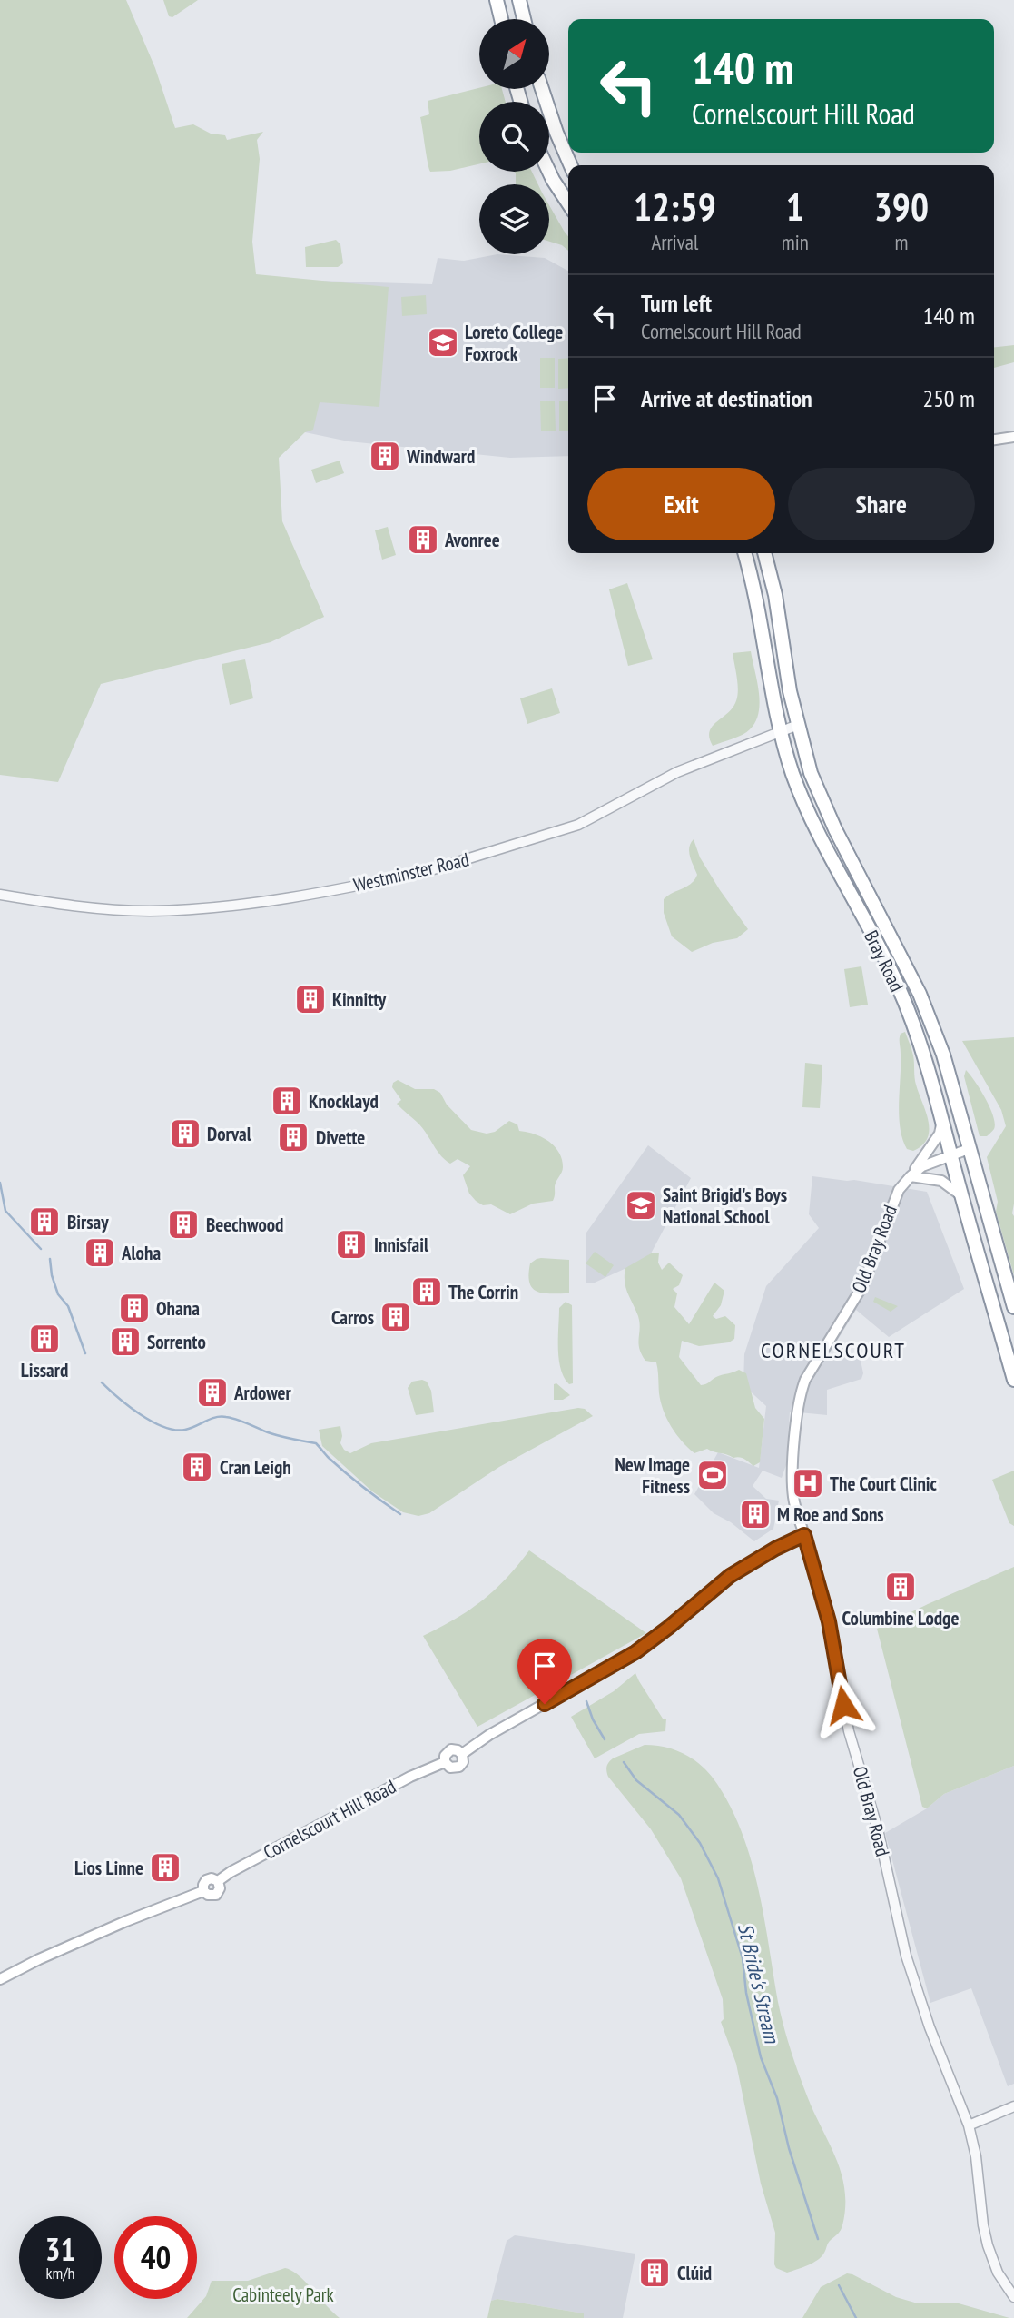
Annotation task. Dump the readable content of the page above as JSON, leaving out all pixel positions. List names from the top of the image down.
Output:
{
  "streets": {
    "highway": ["Bray Road"],
    "main road": ["Old Bray Road", "Cornelscourt Hill Road"],
    "street": ["Westminster Road"]
  },
  "crossings": [
    ["Westminster Road", "Bray Road"],
    ["Bray Road", "Old Bray Road"],
    ["Old Bray Road", "Cornelscourt Hill Road"]
  ],
  "districts": ["CORNELSCOURT"],
  "water": ["St Bride's Stream"],
  "parks": ["Cabinteely Park"],
  "places": {
    "school or university": ["Loreto College Foxrock", "Saint Brigid's Boys National School"],
    "building": [
      "Windward",
      "Avonree",
      "Kinnitty",
      "Knocklayd",
      "Dorval",
      "Divette",
      "Birsay",
      "Beechwood",
      "Innisfail",
      "Aloha",
      "The Corrin",
      "Ohana",
      "Carros",
      "Lissard",
      "Sorrento",
      "Ardower",
      "Cran Leigh",
      "M Roe and Sons",
      "Columbine Lodge",
      "Lios Linne",
      "Clúid"
    ],
    "sports": ["New Image Fitness"],
    "hospital": ["The Court Clinic"]
  },
  "north": "top right",
  "page": {
    "turn": ["140 m", "Cornelscourt Hill Road"],
    "eta": [
      "12:59",
      "Arrival",
      "1",
      "min",
      "390",
      "m"
    ],
    "list": [
      {
        "name": "Turn left",
        "note": "Cornelscourt Hill Road",
        "value": "140 m"
      },
      {
        "name": "Arrive at destination",
        "value": "250 m"
      }
    ],
    "buttons": ["Exit", "Share"],
    "speed": "31 km/h",
    "limit": "40"
  }
}
